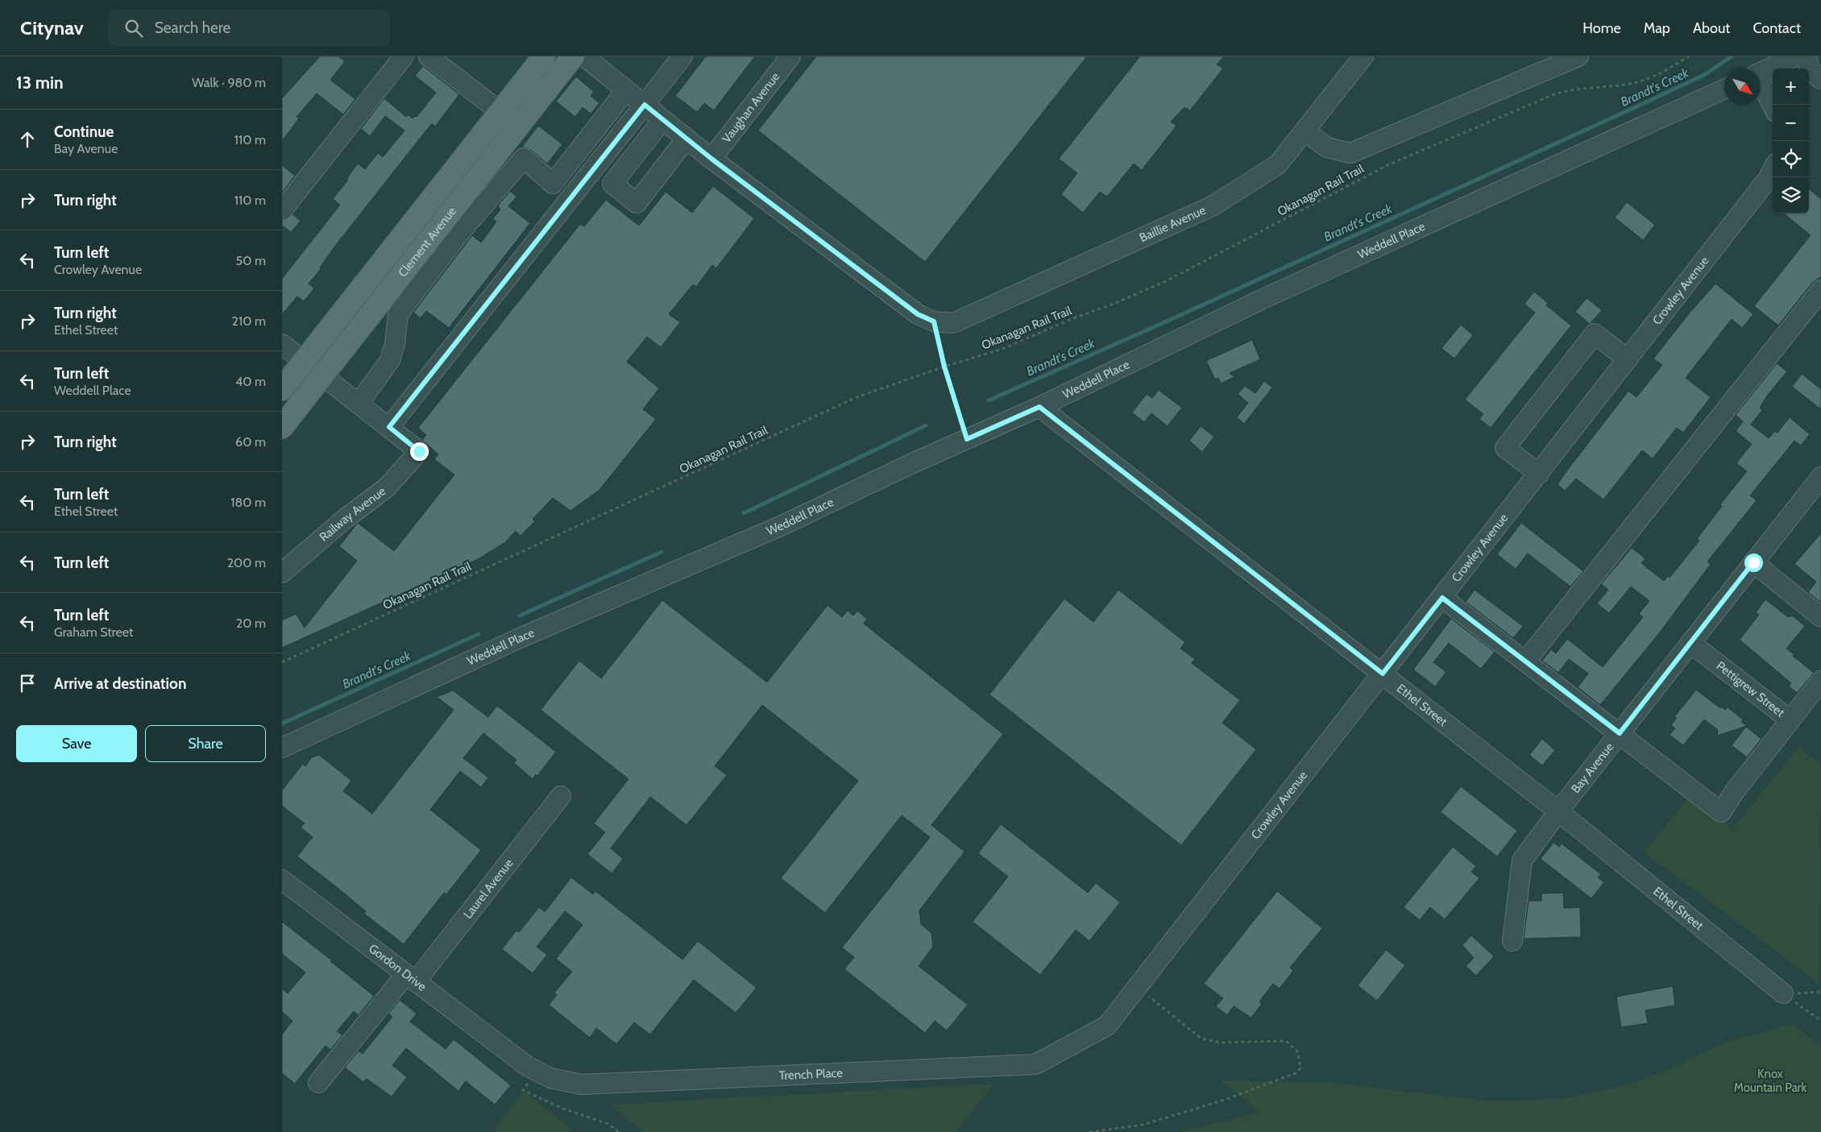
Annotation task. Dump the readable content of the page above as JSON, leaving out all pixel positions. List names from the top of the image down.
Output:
{
  "streets": {
    "main road": ["Clement Avenue"],
    "street": [
      "Vaughan Avenue",
      "Baillie Avenue",
      "Weddell Place",
      "Crowley Avenue",
      "Railway Avenue",
      "Pettigrew Street",
      "Ethel Street",
      "Bay Avenue",
      "Laurel Avenue",
      "Gordon Drive",
      "Trench Place"
    ],
    "path": ["Okanagan Rail Trail"]
  },
  "crossings": [
    ["Weddell Place", "Ethel Street"],
    ["Crowley Avenue", "Ethel Street"],
    ["Crowley Avenue", "Trench Place"],
    ["Pettigrew Street", "Bay Avenue"],
    ["Ethel Street", "Bay Avenue"],
    ["Laurel Avenue", "Gordon Drive"],
    ["Gordon Drive", "Trench Place"]
  ],
  "water": ["Brandt's Creek"],
  "parks": ["Knox Mountain Park"],
  "north": "bottom right",
  "page": {
    "header": "Citynav",
    "search": "Search here",
    "nav": [
      "Home",
      "Map",
      "About",
      "Contact"
    ],
    "heading": ["13 min", "Walk · 980 m"],
    "map_buttons": ["+", "−"],
    "list": [
      ["Continue", "Bay Avenue", "110 m"],
      ["Turn right", "110 m"],
      ["Turn left", "Crowley Avenue", "50 m"],
      ["Turn right", "Ethel Street", "210 m"],
      ["Turn left", "Weddell Place", "40 m"],
      ["Turn right", "60 m"],
      ["Turn left", "Ethel Street", "180 m"],
      ["Turn left", "200 m"],
      ["Turn left", "Graham Street", "20 m"],
      "Arrive at destination"
    ],
    "buttons": ["Save", "Share"]
  }
}
